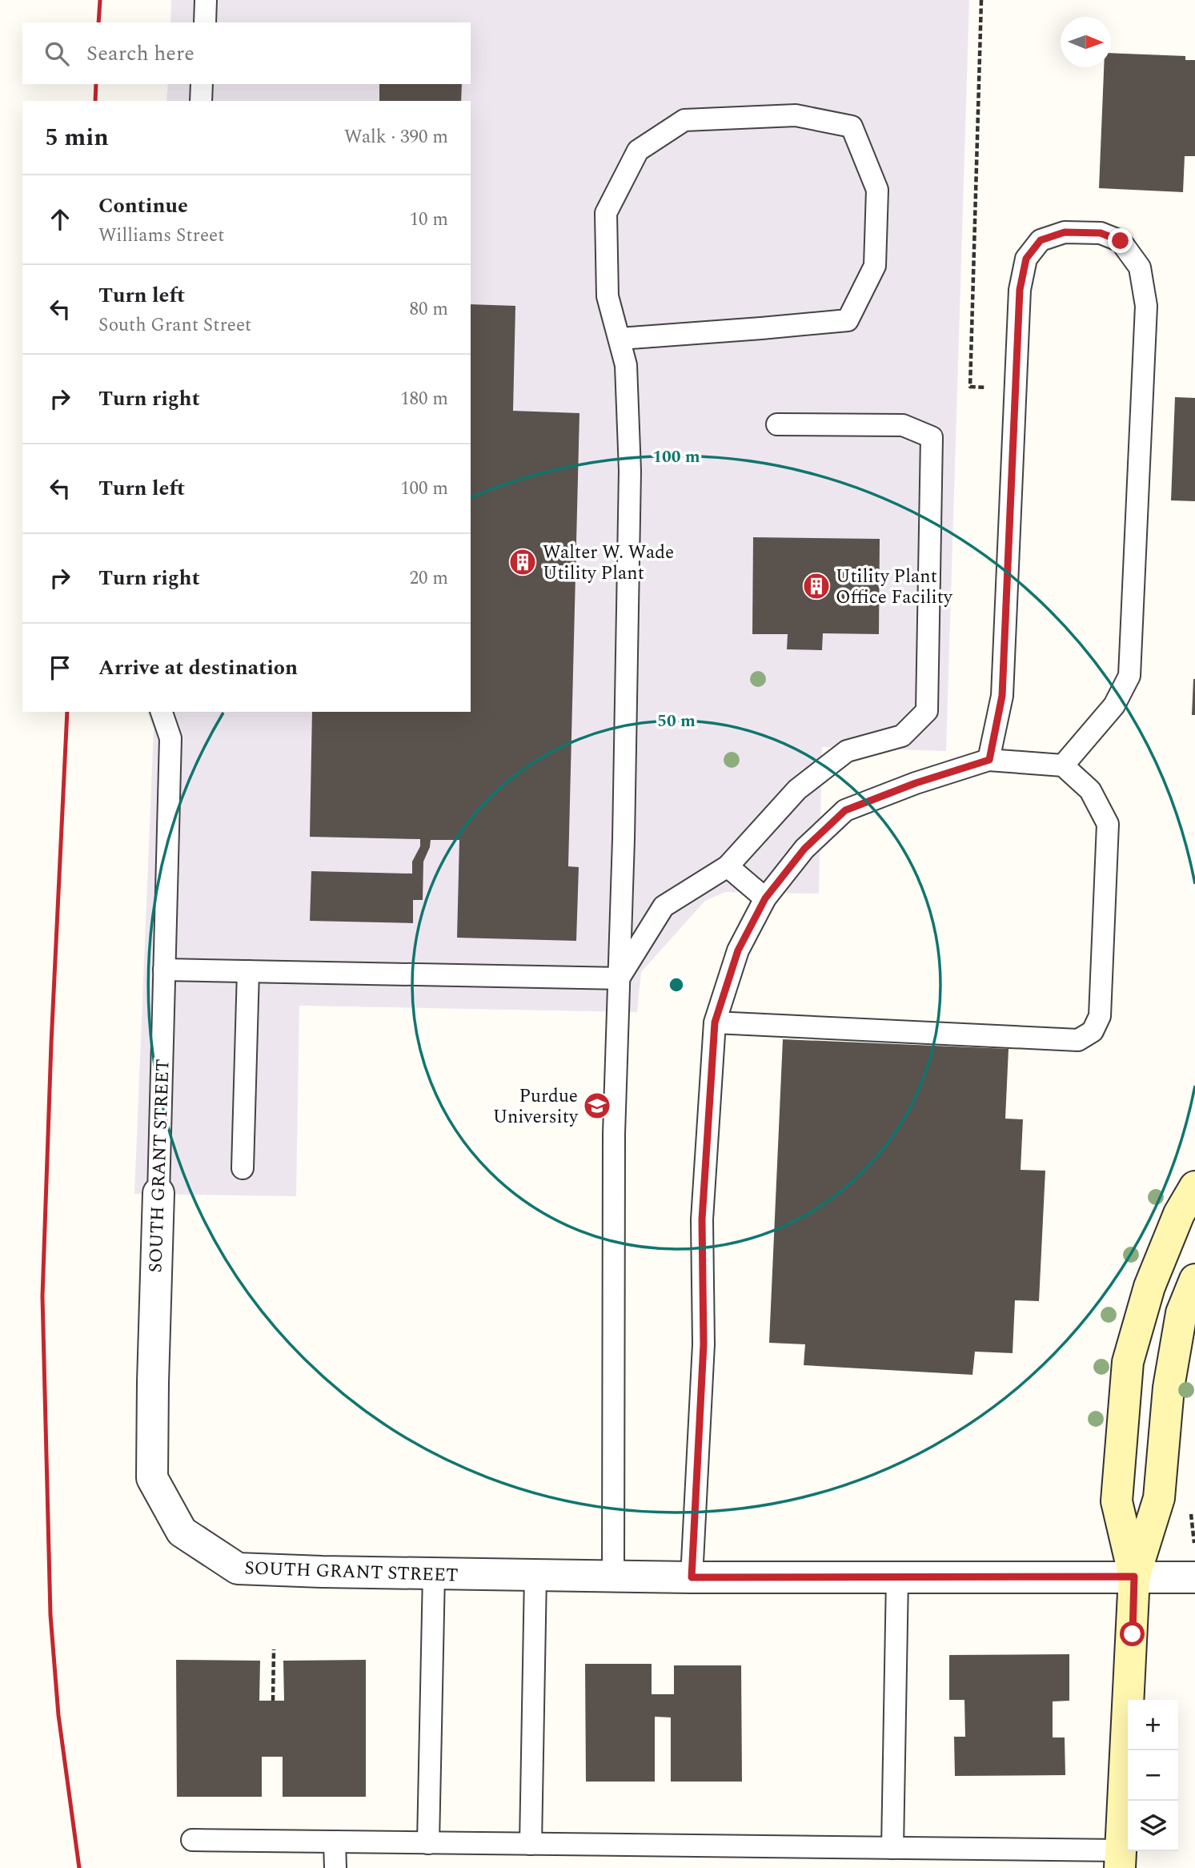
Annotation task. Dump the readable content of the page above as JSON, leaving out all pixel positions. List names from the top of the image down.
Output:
{
  "streets": {
    "street": ["SOUTH GRANT STREET"]
  },
  "places": {
    "building": ["Walter W. Wade Utility Plant", "Utility Plant Office Facility"],
    "school or university": ["Purdue University"]
  },
  "north": "right",
  "page": {
    "search": "Search here",
    "heading": ["5 min", "Walk · 390 m"],
    "list": [
      ["Continue", "Williams Street", "10 m"],
      ["Turn left", "South Grant Street", "80 m"],
      ["Turn right", "180 m"],
      ["Turn left", "100 m"],
      ["Turn right", "20 m"],
      "Arrive at destination"
    ],
    "map_buttons": ["+", "−"]
  },
  "rings": ["100 m", "50 m"]
}
